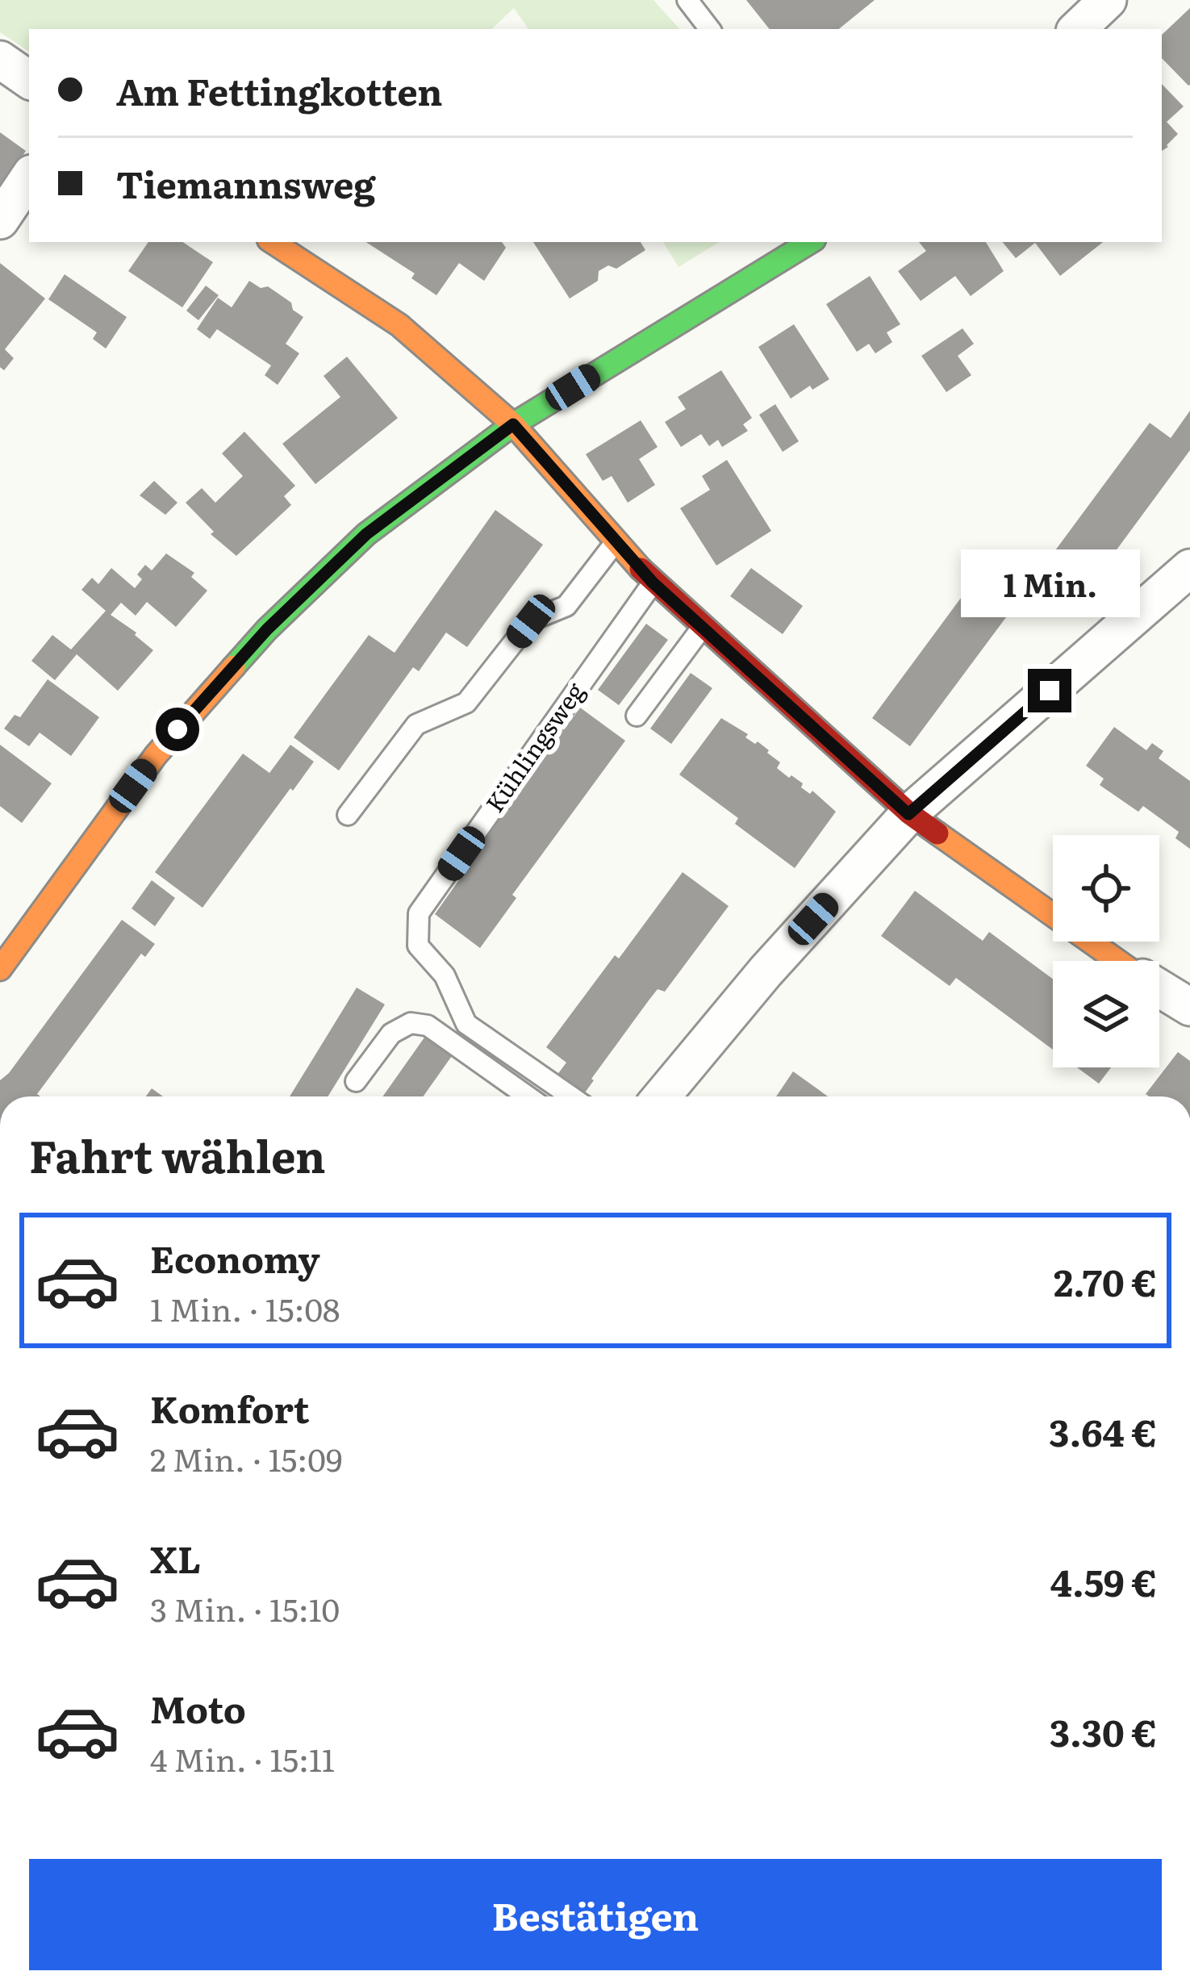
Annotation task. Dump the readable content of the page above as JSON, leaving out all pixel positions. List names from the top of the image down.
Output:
{
  "streets": {
    "lane": ["Kühlingsweg"]
  },
  "page": {
    "banner": ["Am Fettingkotten", "Tiemannsweg"],
    "bubble": "1 Min.",
    "heading": "Fahrt wählen",
    "list": [
      {
        "name": "Economy",
        "note": "1 Min. · 15:08",
        "value": "2.70 €"
      },
      {
        "name": "Komfort",
        "note": "2 Min. · 15:09",
        "value": "3.64 €"
      },
      {
        "name": "XL",
        "note": "3 Min. · 15:10",
        "value": "4.59 €"
      },
      {
        "name": "Moto",
        "note": "4 Min. · 15:11",
        "value": "3.30 €"
      }
    ],
    "buttons": "Bestätigen"
  }
}
